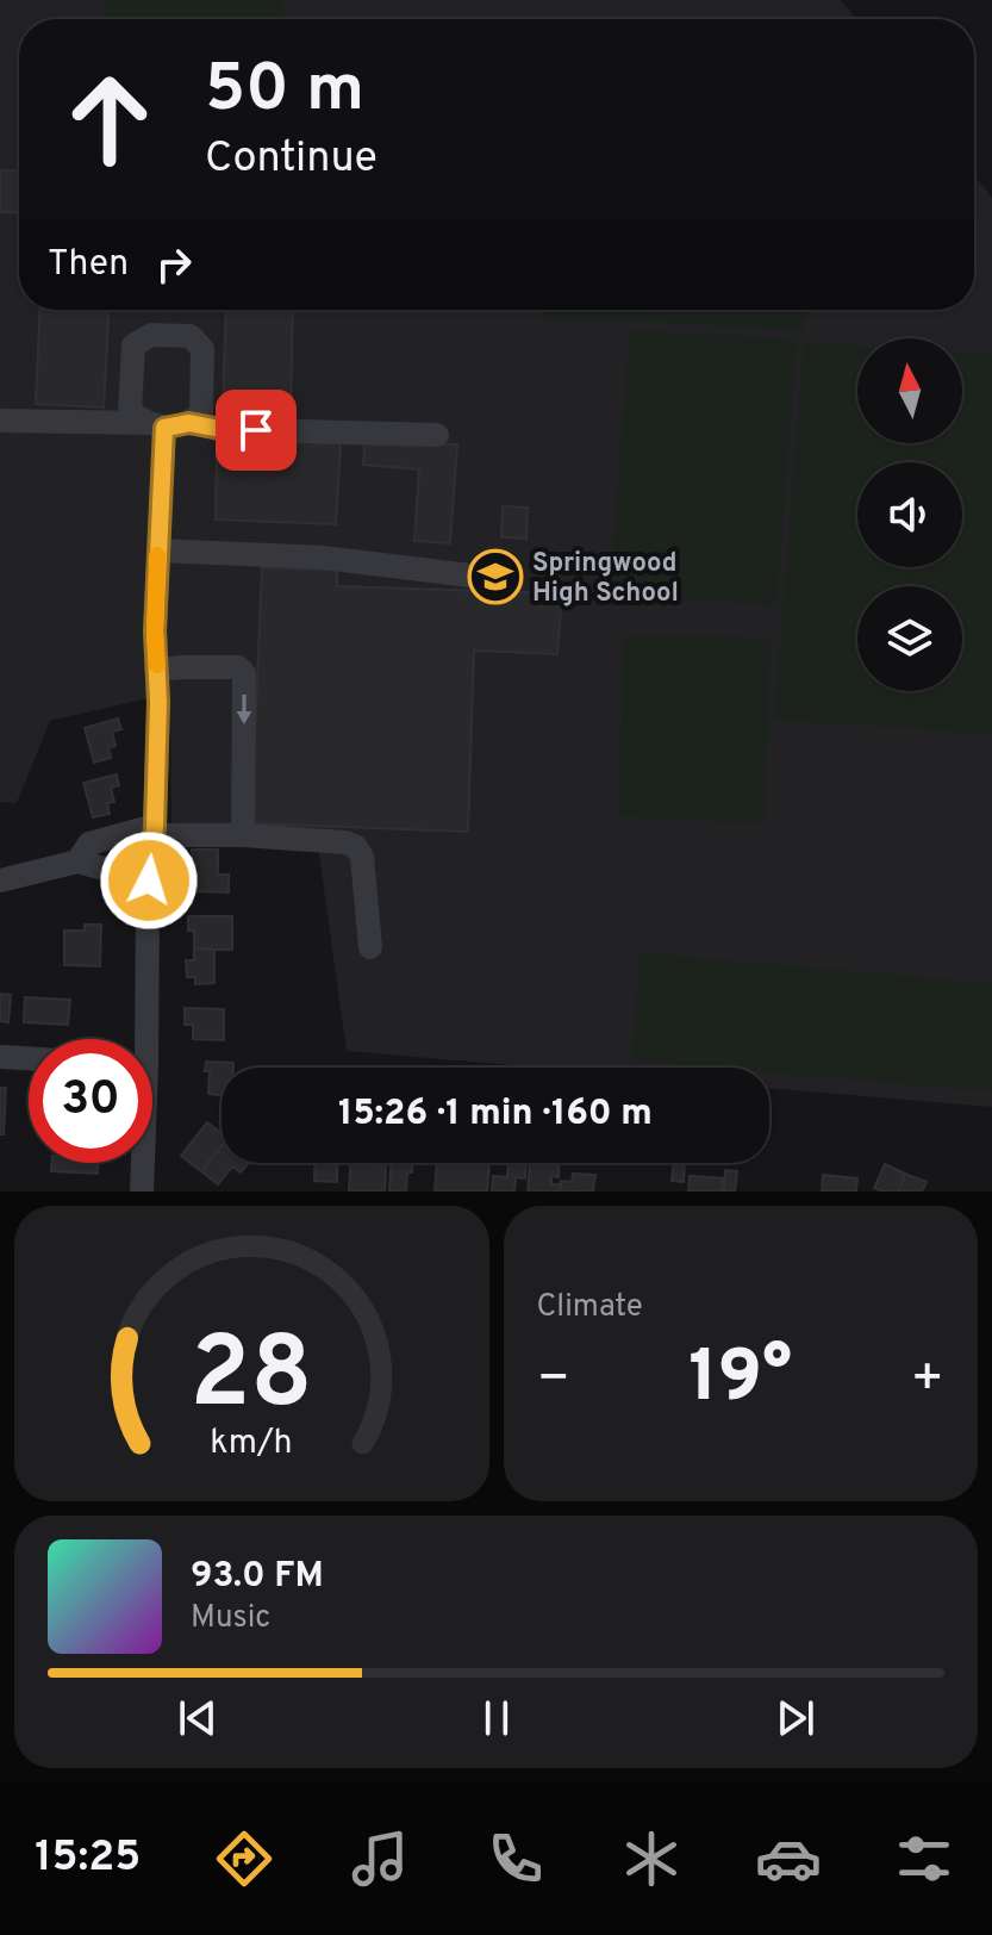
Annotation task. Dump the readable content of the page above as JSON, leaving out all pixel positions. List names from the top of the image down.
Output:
{
  "places": {
    "school or university": ["Springwood High School"]
  },
  "north": "top",
  "page": {
    "turn": ["50 m", "Continue"],
    "then": "Then",
    "limit": "30",
    "trip": "15:26 · 1 min · 160 m",
    "tile": "Climate",
    "heat": ["−", "19°", "+"],
    "song": ["93.0 FM", "Music"],
    "tabs": "15:25",
    "gauge": ["28", "km/h"]
  }
}
